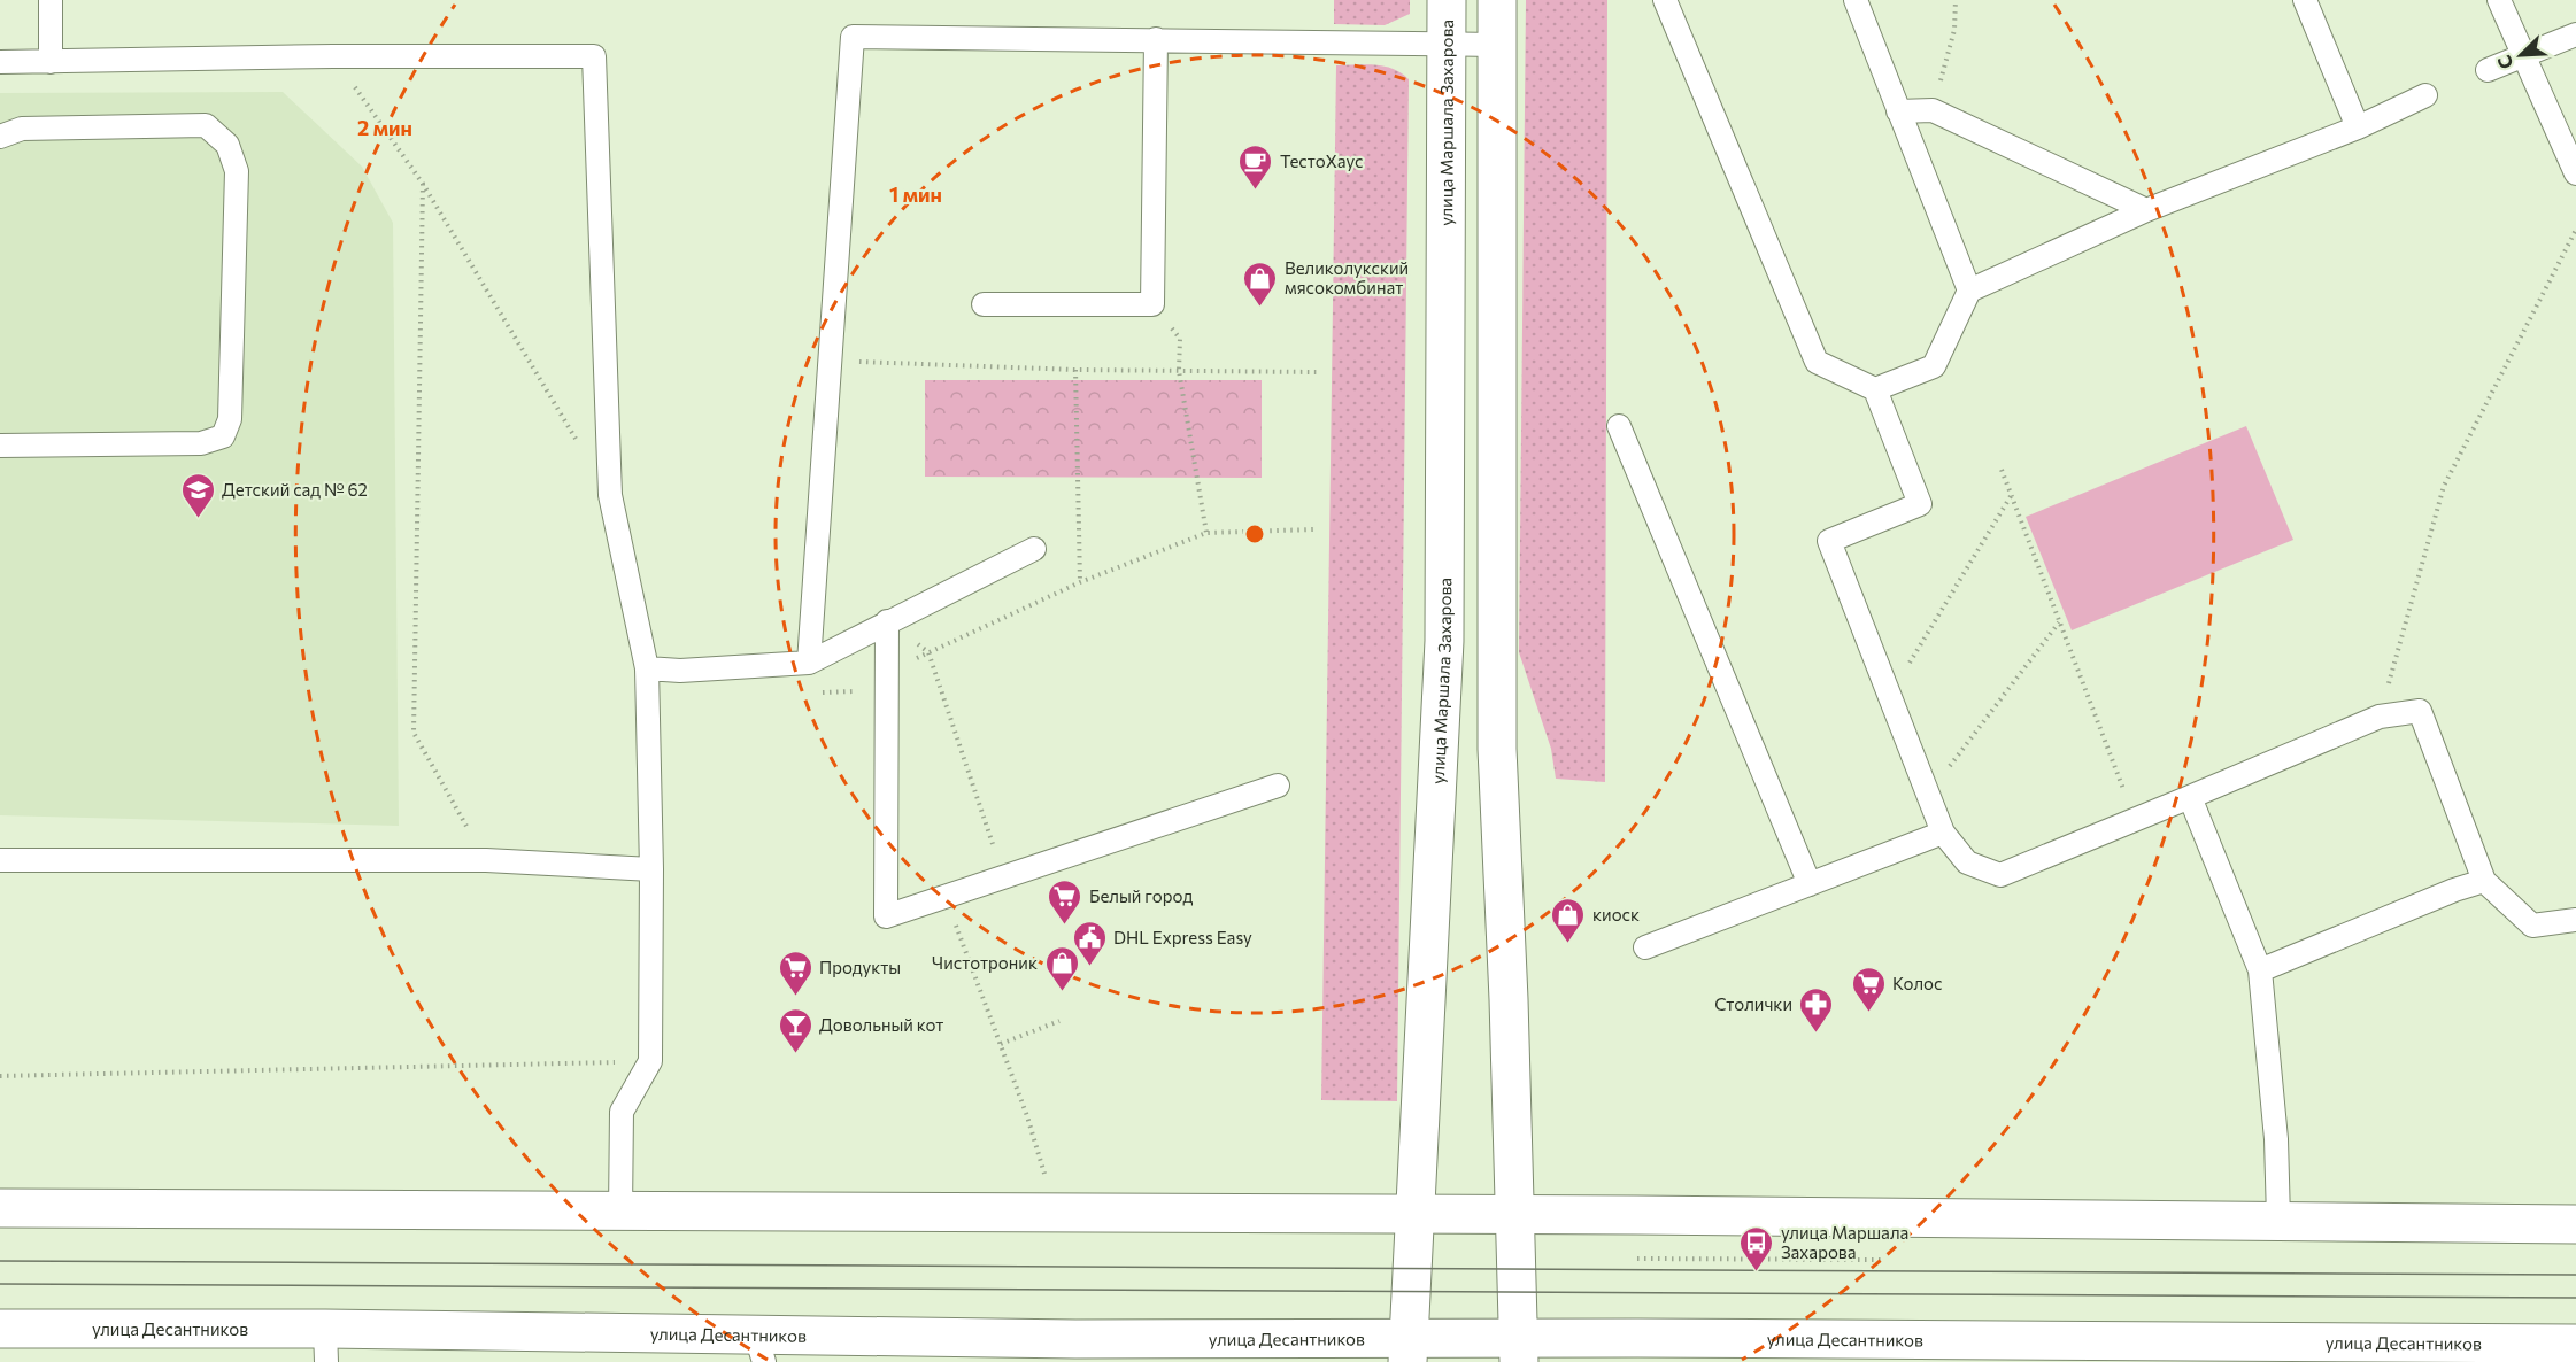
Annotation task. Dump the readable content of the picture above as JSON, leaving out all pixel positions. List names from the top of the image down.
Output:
{
  "streets": {
    "street": ["улица Маршала Захарова", "улица Десантников"]
  },
  "crossings": [
    ["улица Маршала Захарова", "улица Десантников"]
  ],
  "places": {
    "cafe": ["ТестоХаус"],
    "shop": ["Великолукский мясокомбинат", "киоск", "Чистотроник"],
    "school or university": ["Детский сад № 62"],
    "supermarket": ["Белый город", "Продукты", "Колос"],
    "public building": ["DHL Express Easy"],
    "pharmacy": ["Столички"],
    "bar": ["Довольный кот"],
    "bus stop": ["улица Маршала Захарова"]
  },
  "north": "bottom left",
  "rings": ["2 мин", "1 мин"]
}
